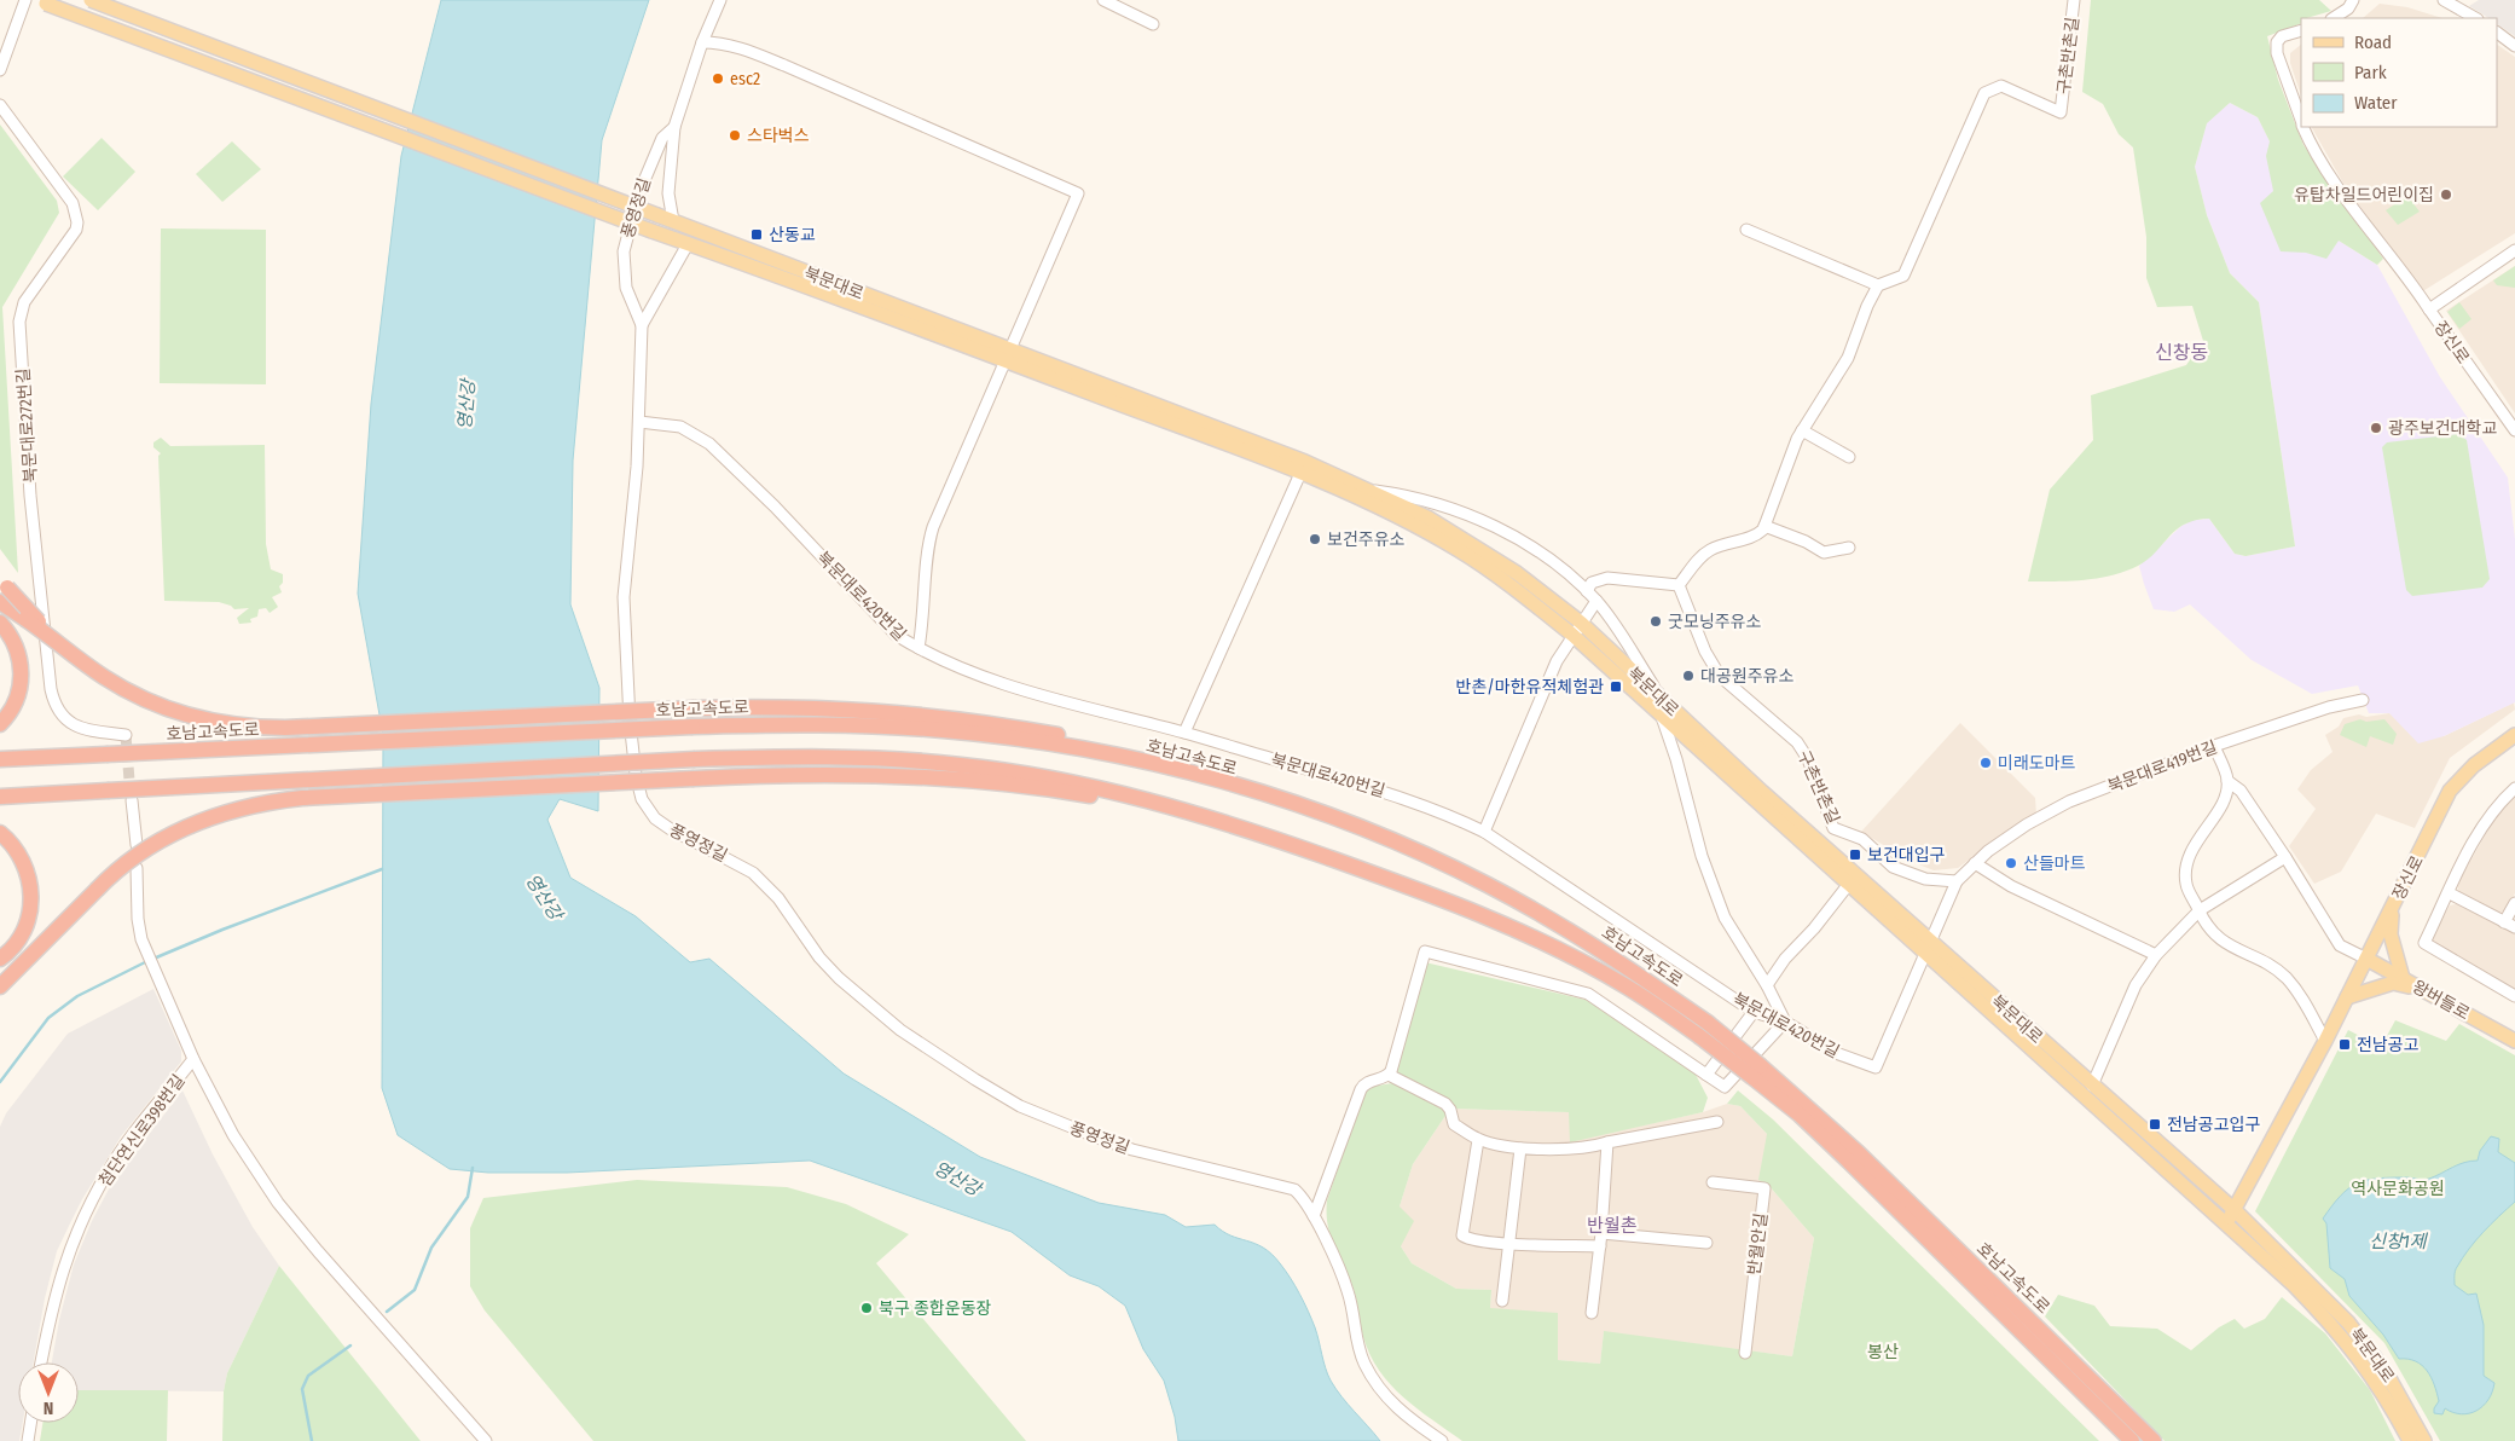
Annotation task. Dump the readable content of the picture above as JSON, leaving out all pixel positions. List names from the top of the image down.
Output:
{
  "streets": {
    "highway": ["호남고속도로"],
    "main road": ["북문대로", "장신로", "왕버들로"],
    "street": [
      "구촌반촌길",
      "풍영정길",
      "북문대로272번길",
      "북문대로420번길",
      "북문대로419번길",
      "첨단연신로398번길",
      "반월안길"
    ]
  },
  "crossings": [
    ["구촌반촌길", "북문대로419번길"],
    ["풍영정길", "북문대로420번길"],
    ["북문대로", "장신로"],
    ["북문대로", "북문대로420번길"],
    ["북문대로", "북문대로419번길"],
    ["장신로", "왕버들로"],
    ["북문대로420번길", "북문대로419번길"]
  ],
  "districts": ["신창동", "반월촌"],
  "water": ["영산강", "신창1제"],
  "parks": ["역사문화공원", "봉산"],
  "places": {
    "other": [
      "esc2",
      "스타벅스",
      "유탑차일드어린이집",
      "광주보건대학교",
      "보건주유소",
      "굿모닝주유소",
      "대공원주유소",
      "미래도마트",
      "산들마트",
      "북구 종합운동장"
    ],
    "transit": [
      "산동교",
      "반촌/마한유적체험관",
      "보건대입구",
      "전남공고",
      "전남공고입구"
    ]
  },
  "legend": ["Road", "Park", "Water"],
  "north": "bottom"
}
